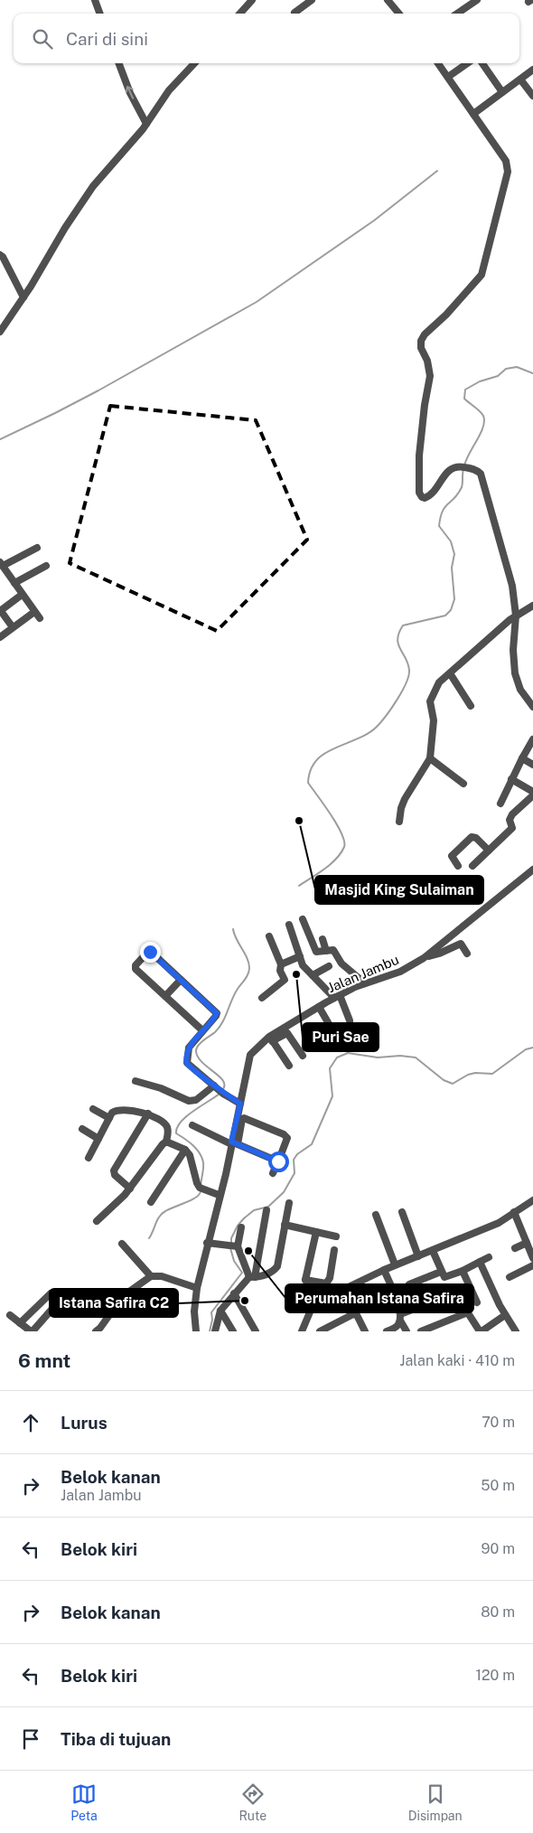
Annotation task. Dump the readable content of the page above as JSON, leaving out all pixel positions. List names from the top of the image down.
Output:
{
  "streets": {
    "street": ["Jalan Jambu"]
  },
  "places": [
    "Masjid King Sulaiman",
    "Puri Sae",
    "Perumahan Istana Safira",
    "Istana Safira C2"
  ],
  "page": {
    "search": "Cari di sini",
    "heading": ["6 mnt", "Jalan kaki · 410 m"],
    "list": [
      ["Lurus", "70 m"],
      ["Belok kanan", "Jalan Jambu", "50 m"],
      ["Belok kiri", "90 m"],
      ["Belok kanan", "80 m"],
      ["Belok kiri", "120 m"],
      "Tiba di tujuan"
    ],
    "nav": ["Peta", "Rute", "Disimpan"]
  }
}
